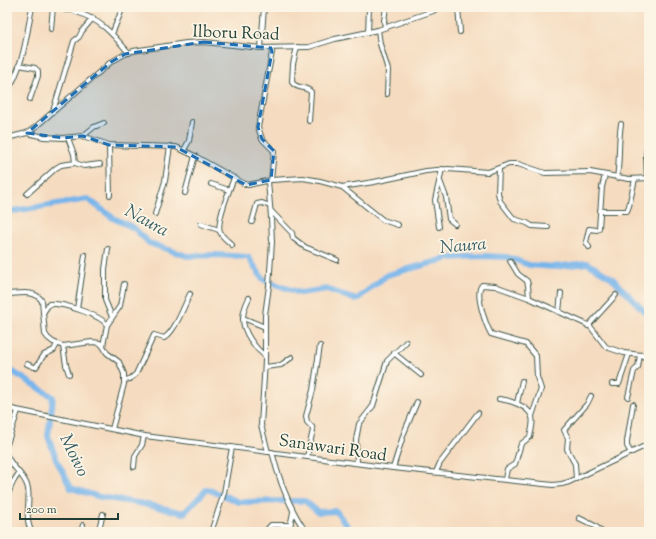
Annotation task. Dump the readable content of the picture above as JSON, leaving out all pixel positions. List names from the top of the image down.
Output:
{
  "streets": {
    "street": ["Ilboru Road", "Sanawari Road"]
  },
  "water": ["Naura", "Moivo"],
  "scale_bar": "200 m"
}
